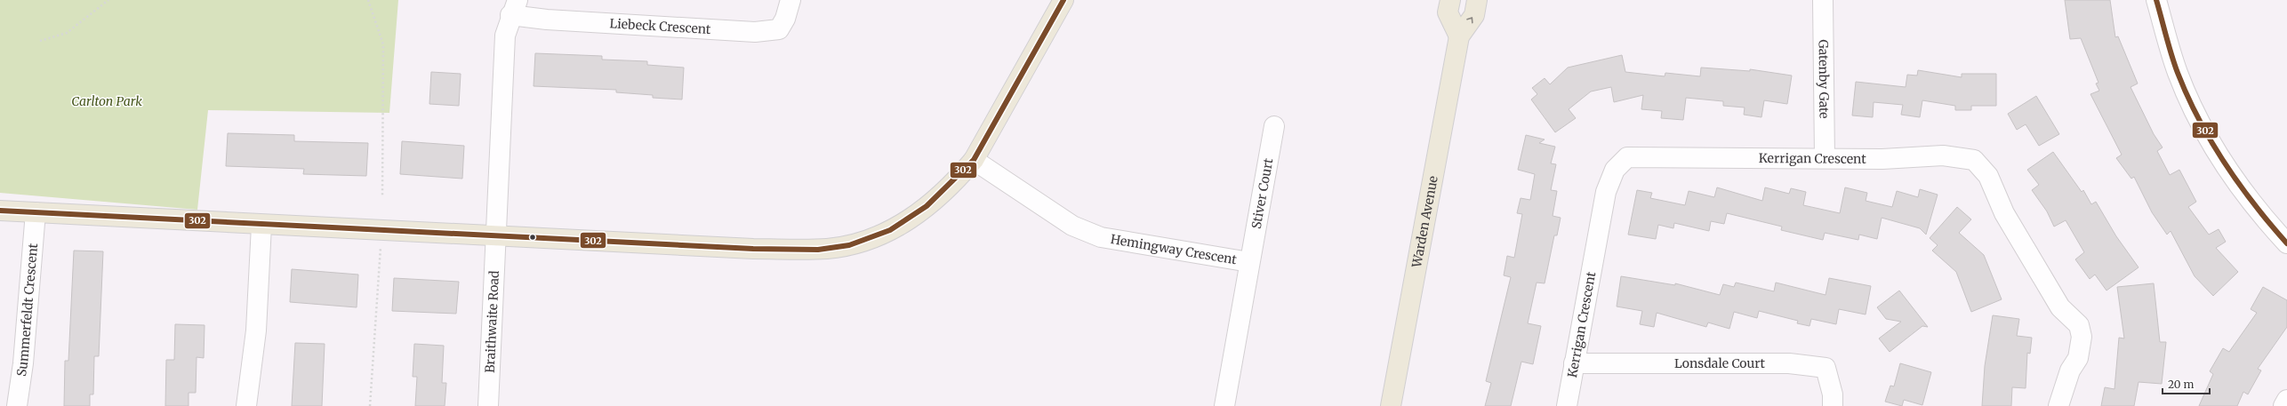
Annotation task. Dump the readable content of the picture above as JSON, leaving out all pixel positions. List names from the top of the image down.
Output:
{
  "streets": {
    "main road": ["Warden Avenue"],
    "street": [
      "Liebeck Crescent",
      "Gatenby Gate",
      "Kerrigan Crescent",
      "Stiver Court",
      "Hemingway Crescent",
      "Summerfeldt Crescent",
      "Braithwaite Road",
      "Lonsdale Court"
    ]
  },
  "crossings": [
    ["Liebeck Crescent", "Braithwaite Road"],
    ["Gatenby Gate", "Kerrigan Crescent"],
    ["Kerrigan Crescent", "Lonsdale Court"],
    ["Stiver Court", "Hemingway Crescent"]
  ],
  "parks": ["Carlton Park"],
  "lines": ["transit line 302"],
  "scale_bar": "20 m"
}
